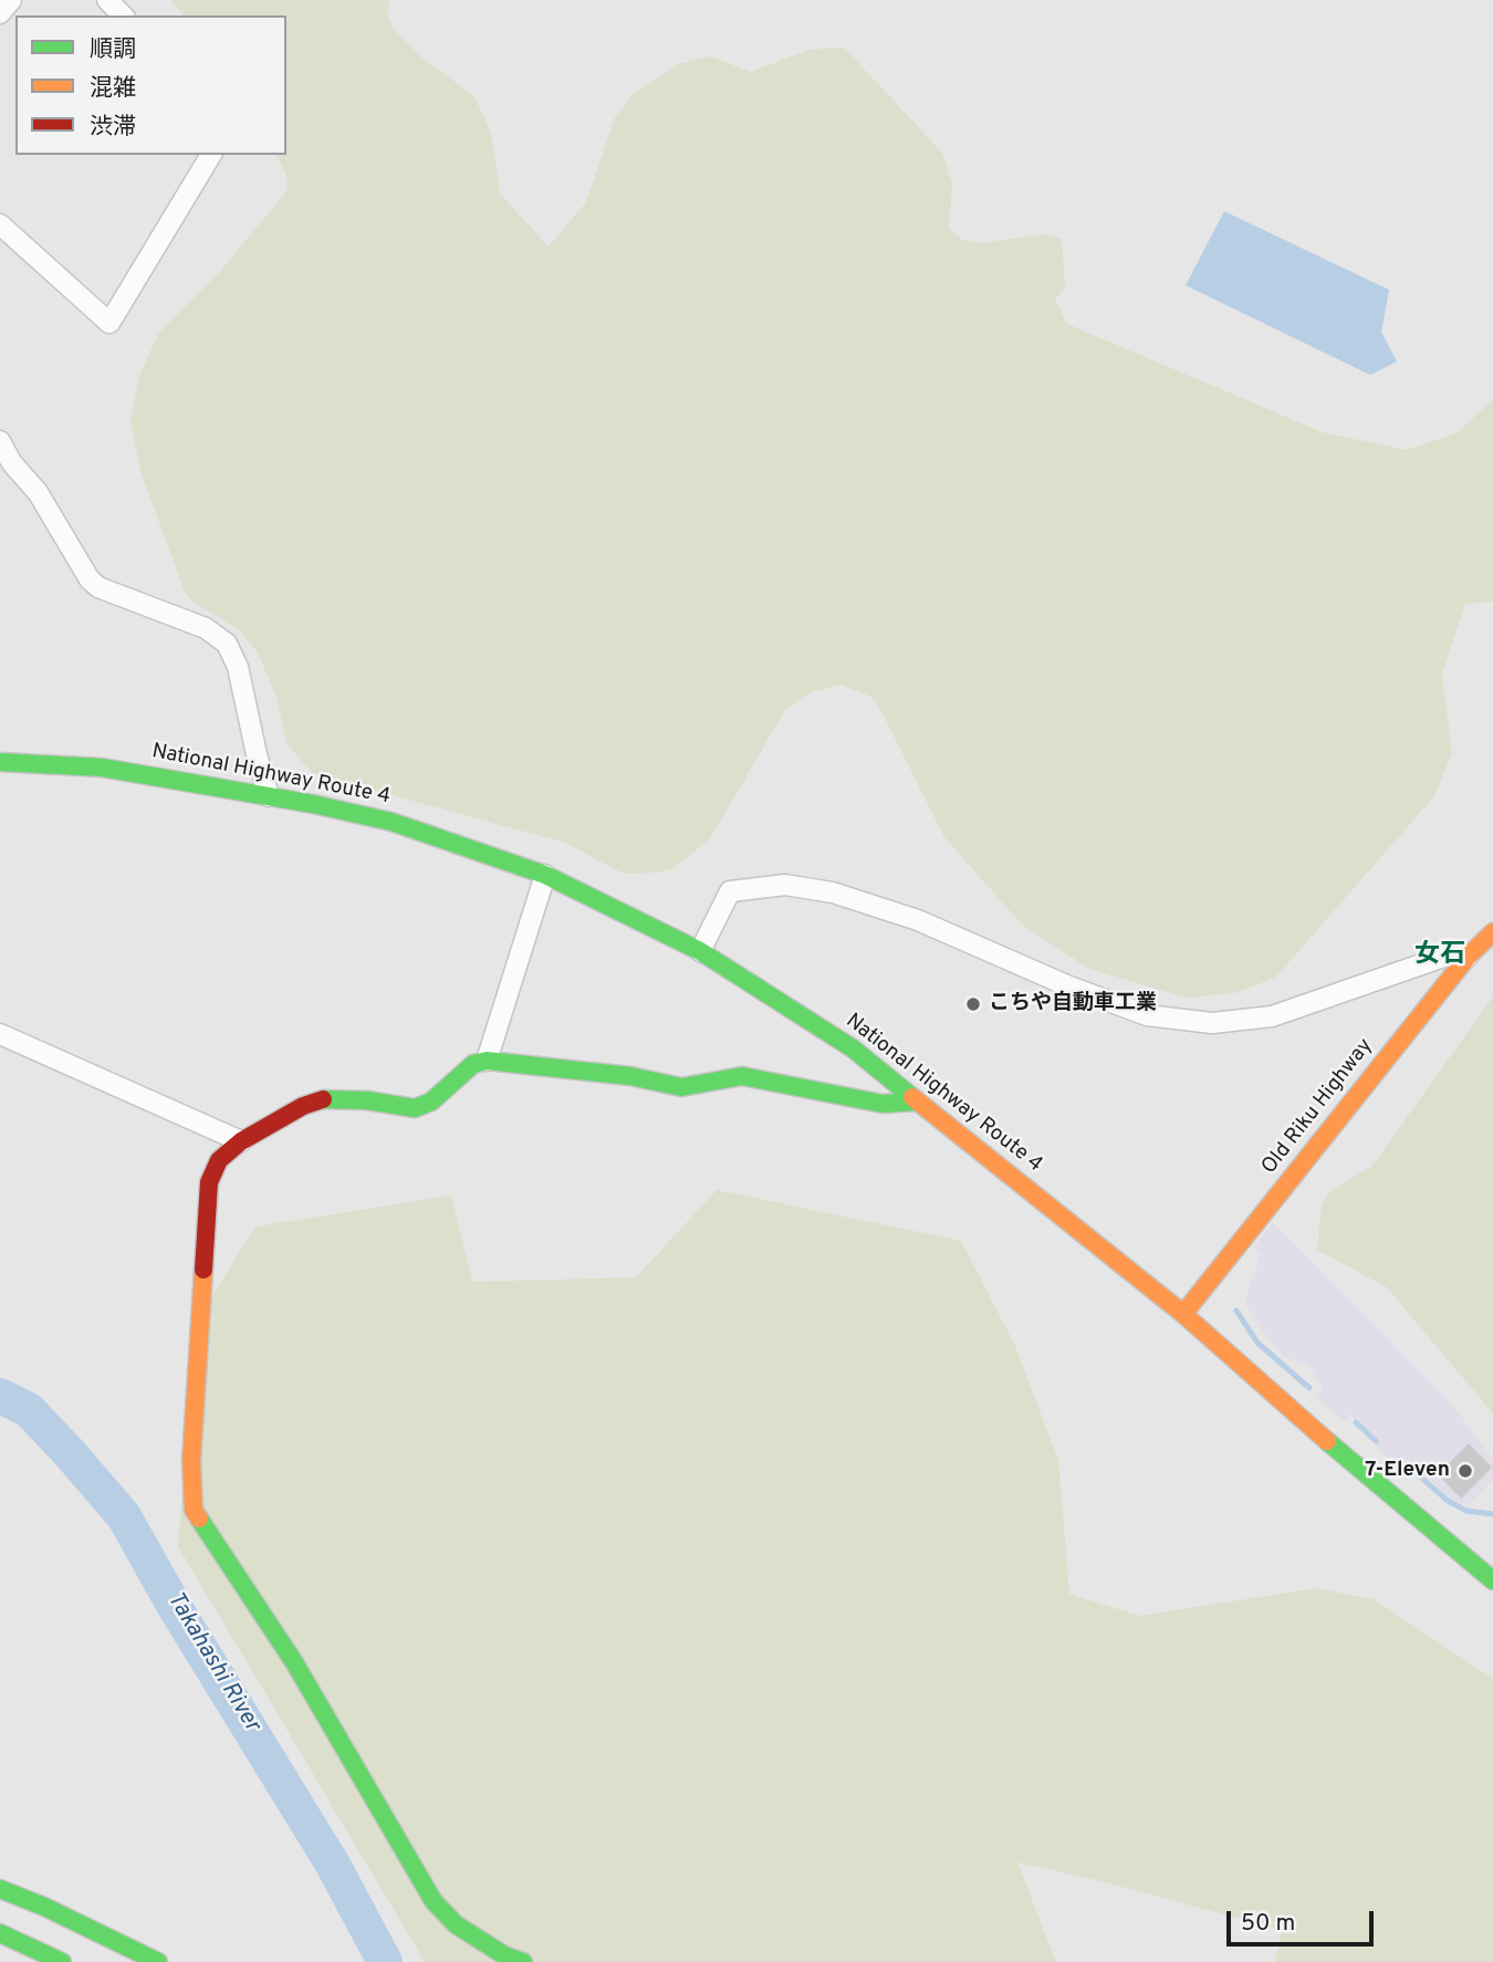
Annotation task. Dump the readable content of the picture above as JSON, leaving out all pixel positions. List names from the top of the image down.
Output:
{
  "streets": {
    "main road": ["National Highway Route 4", "Old Riku Highway"]
  },
  "crossings": [
    ["National Highway Route 4", "Old Riku Highway"]
  ],
  "districts": ["女石"],
  "water": ["Takahashi River"],
  "places": ["こちや自動車工業", "7-Eleven"],
  "legend": ["順調", "混雑", "渋滞"],
  "scale_bar": "50 m"
}
